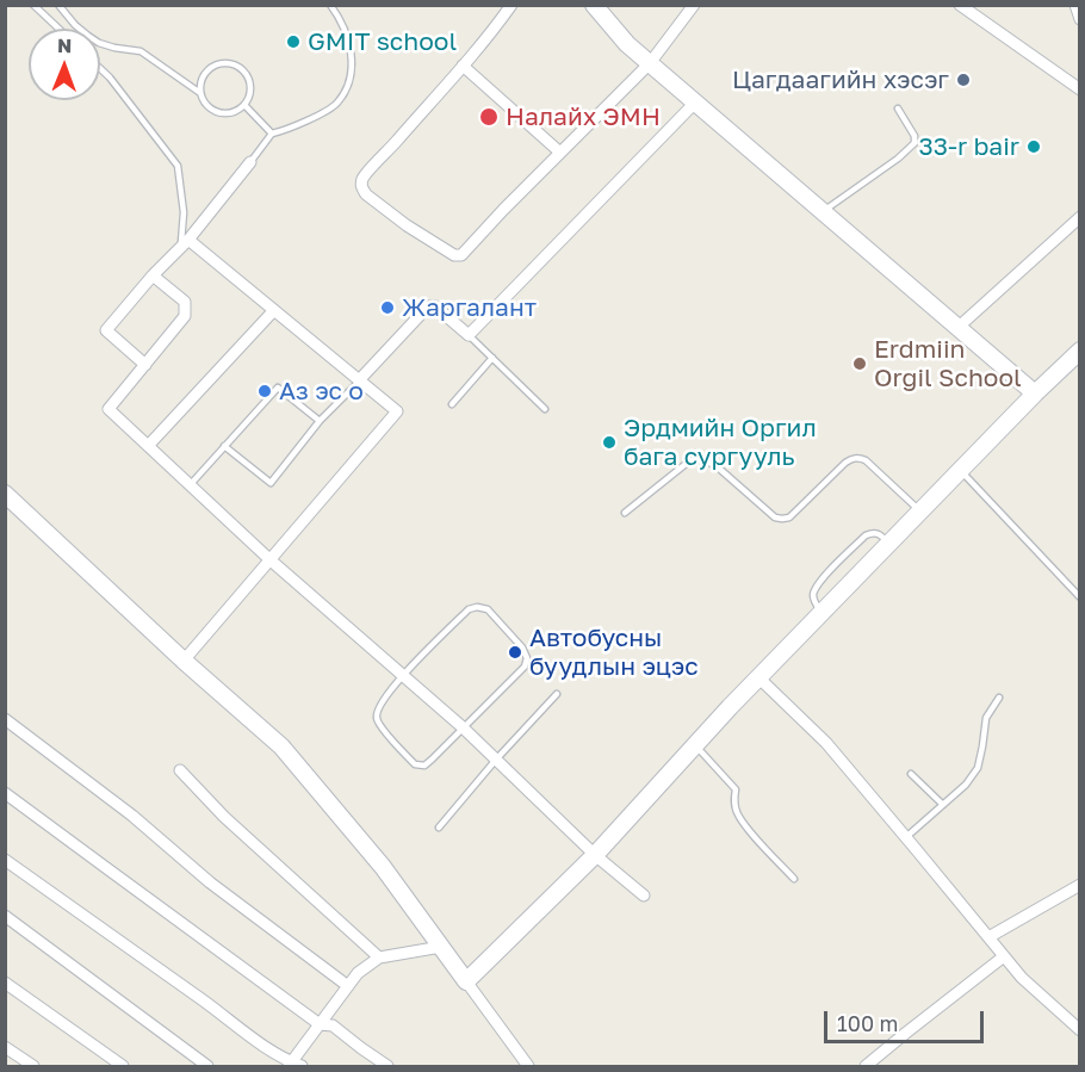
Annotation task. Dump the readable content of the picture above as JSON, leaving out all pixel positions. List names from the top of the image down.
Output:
{
  "places": [
    "GMIT school",
    "Цагдаагийн хэсэг",
    "Налайх ЭМН",
    "33-r bair",
    "Жаргалант",
    "Erdmiin Orgil School",
    "Аз эс о",
    "Эрдмийн Оргил бага сургууль",
    "Автобусны буудлын эцэс"
  ],
  "scale_bar": "100 m",
  "north": "top"
}
